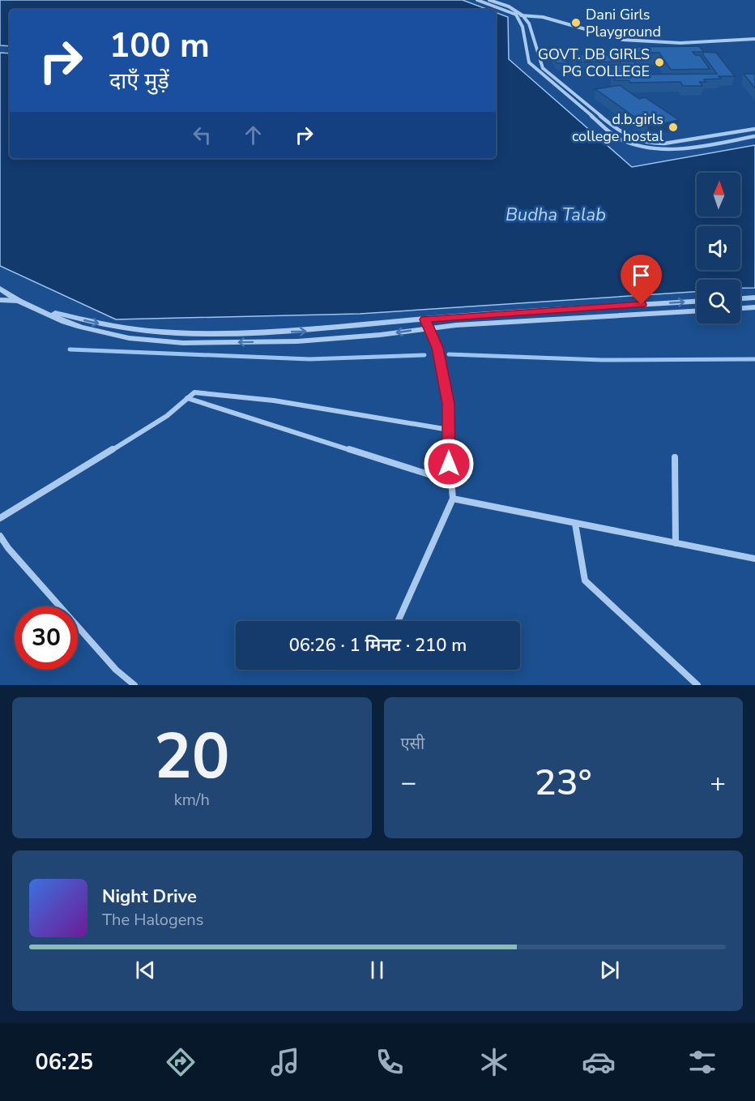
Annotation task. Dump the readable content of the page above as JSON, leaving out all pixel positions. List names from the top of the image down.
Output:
{
  "water": ["Budha Talab"],
  "places": ["Dani Girls Playground", "GOVT. DB GIRLS PG COLLEGE", "d.b.girls college hostal"],
  "north": "top",
  "page": {
    "turn": ["100 m", "दाएँ मुड़ें"],
    "limit": "30",
    "trip": "06:26 · 1 मिनट · 210 m",
    "tile": [
      ["20", "km/h"],
      "एसी"
    ],
    "heat": ["−", "23°", "+"],
    "song": ["Night Drive", "The Halogens"],
    "tabs": "06:25"
  }
}
